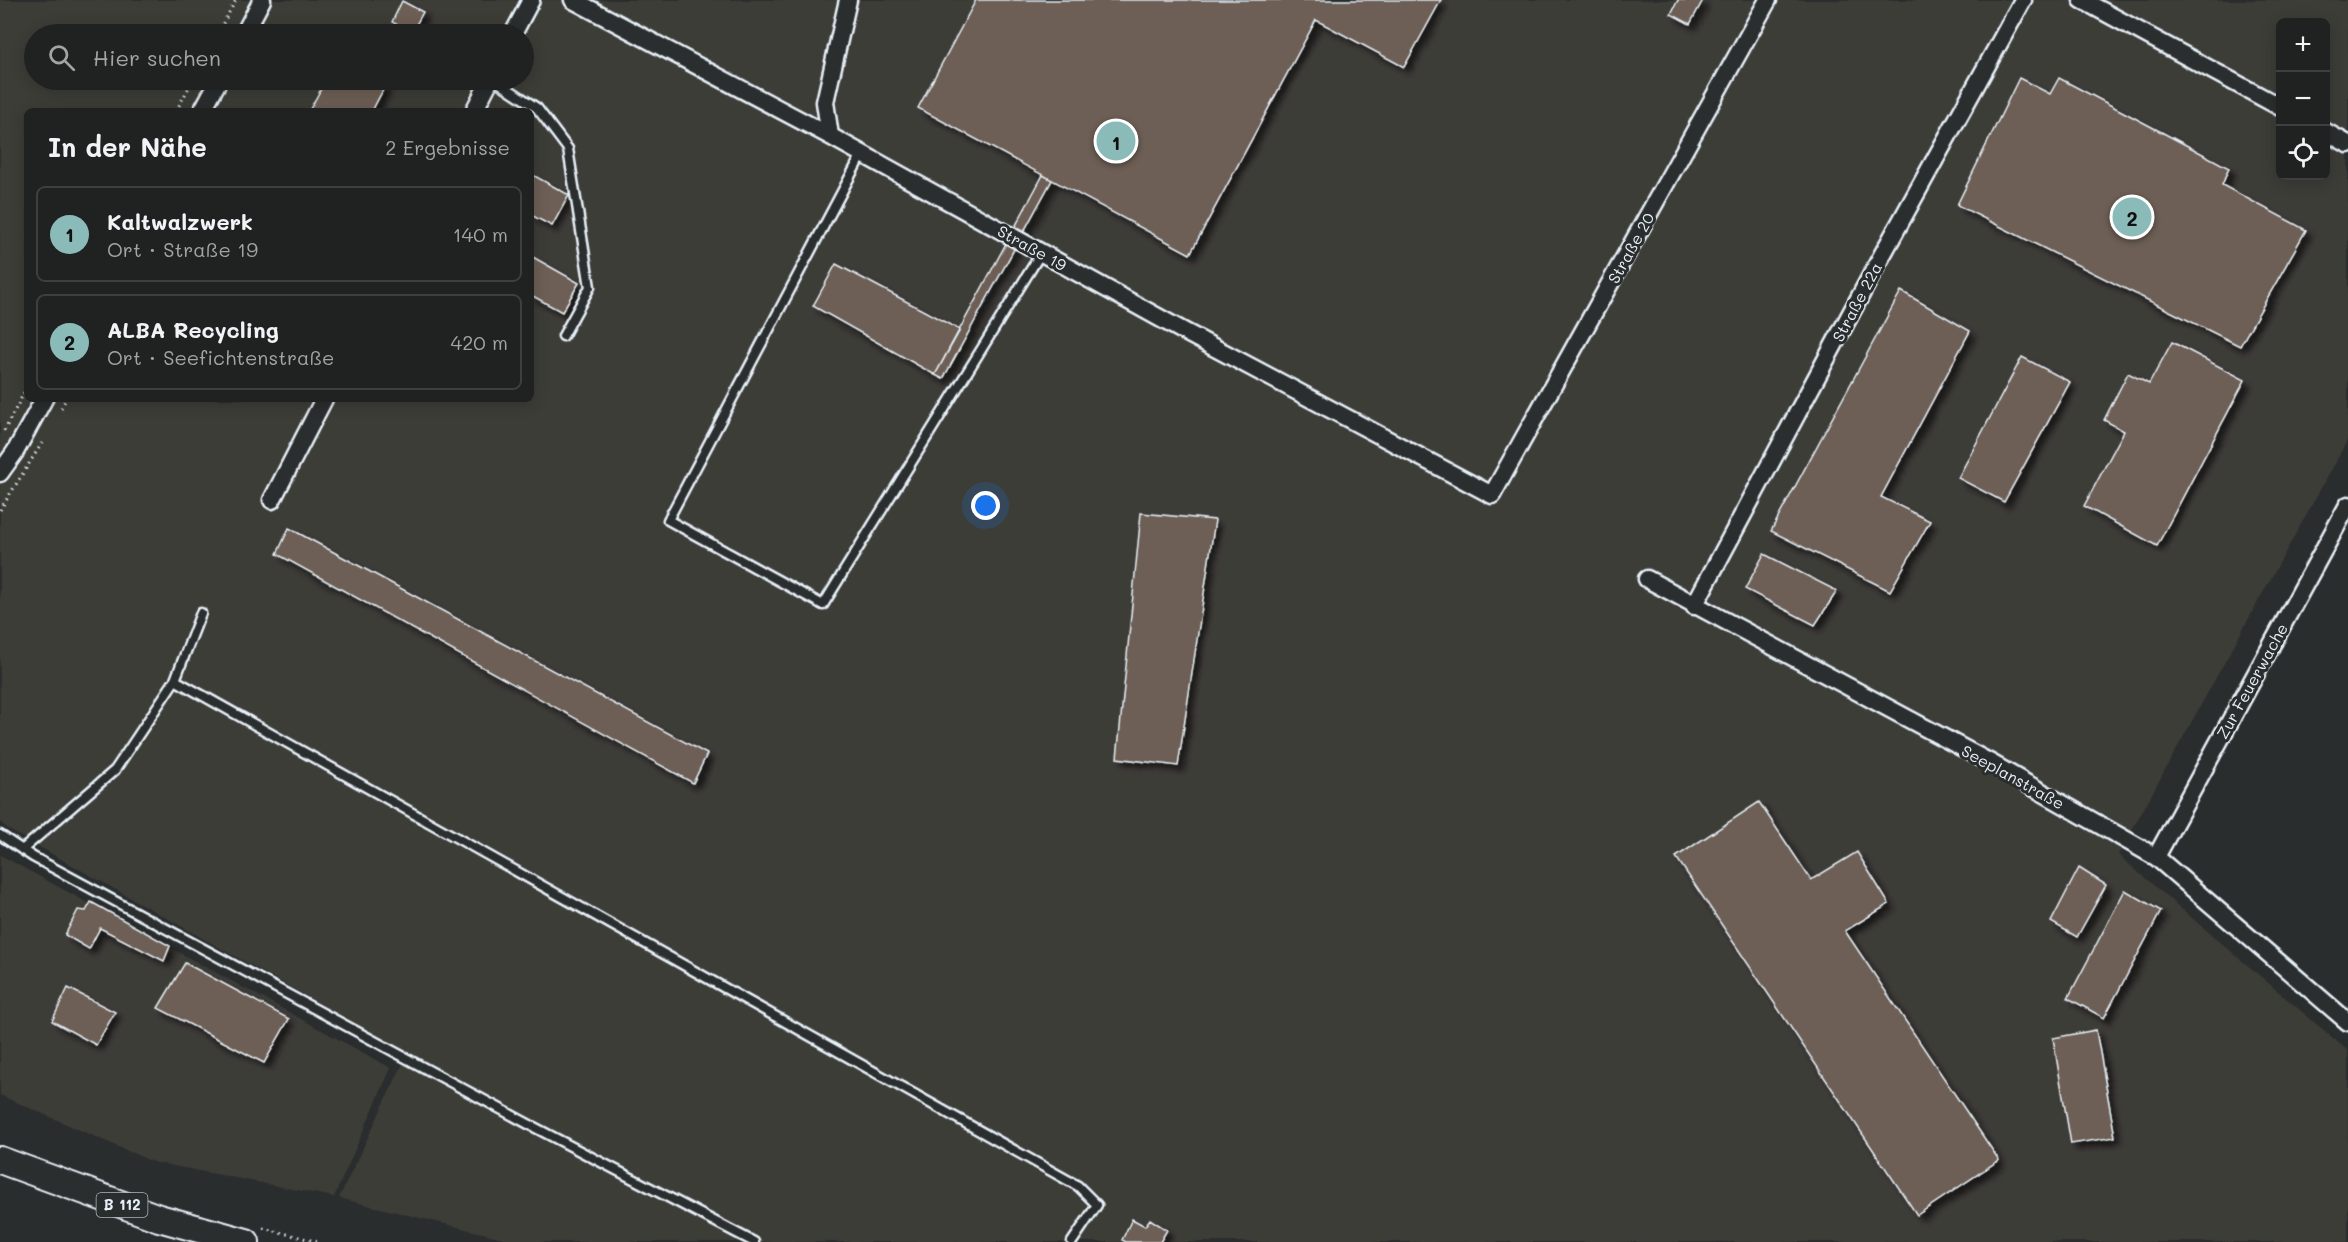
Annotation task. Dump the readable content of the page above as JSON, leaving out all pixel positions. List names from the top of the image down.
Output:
{
  "streets": {
    "main road": ["B 112"],
    "street": [
      "Straße 19",
      "Straße 20",
      "Straße 22a",
      "Zur Feuerwache",
      "Seeplanstraße"
    ]
  },
  "crossings": [
    ["Straße 19", "Straße 20"],
    ["Straße 22a", "Seeplanstraße"],
    ["Zur Feuerwache", "Seeplanstraße"]
  ],
  "page": {
    "map_buttons": ["+", "−"],
    "search": "Hier suchen",
    "heading": ["In der Nähe", "2 Ergebnisse"],
    "pins": ["1", "2"],
    "list": [
      {
        "mark": "1",
        "name": "Kaltwalzwerk",
        "note": "Ort · Straße 19",
        "value": "140 m"
      },
      {
        "mark": "2",
        "name": "ALBA Recycling",
        "note": "Ort · Seefichtenstraße",
        "value": "420 m"
      }
    ]
  }
}
